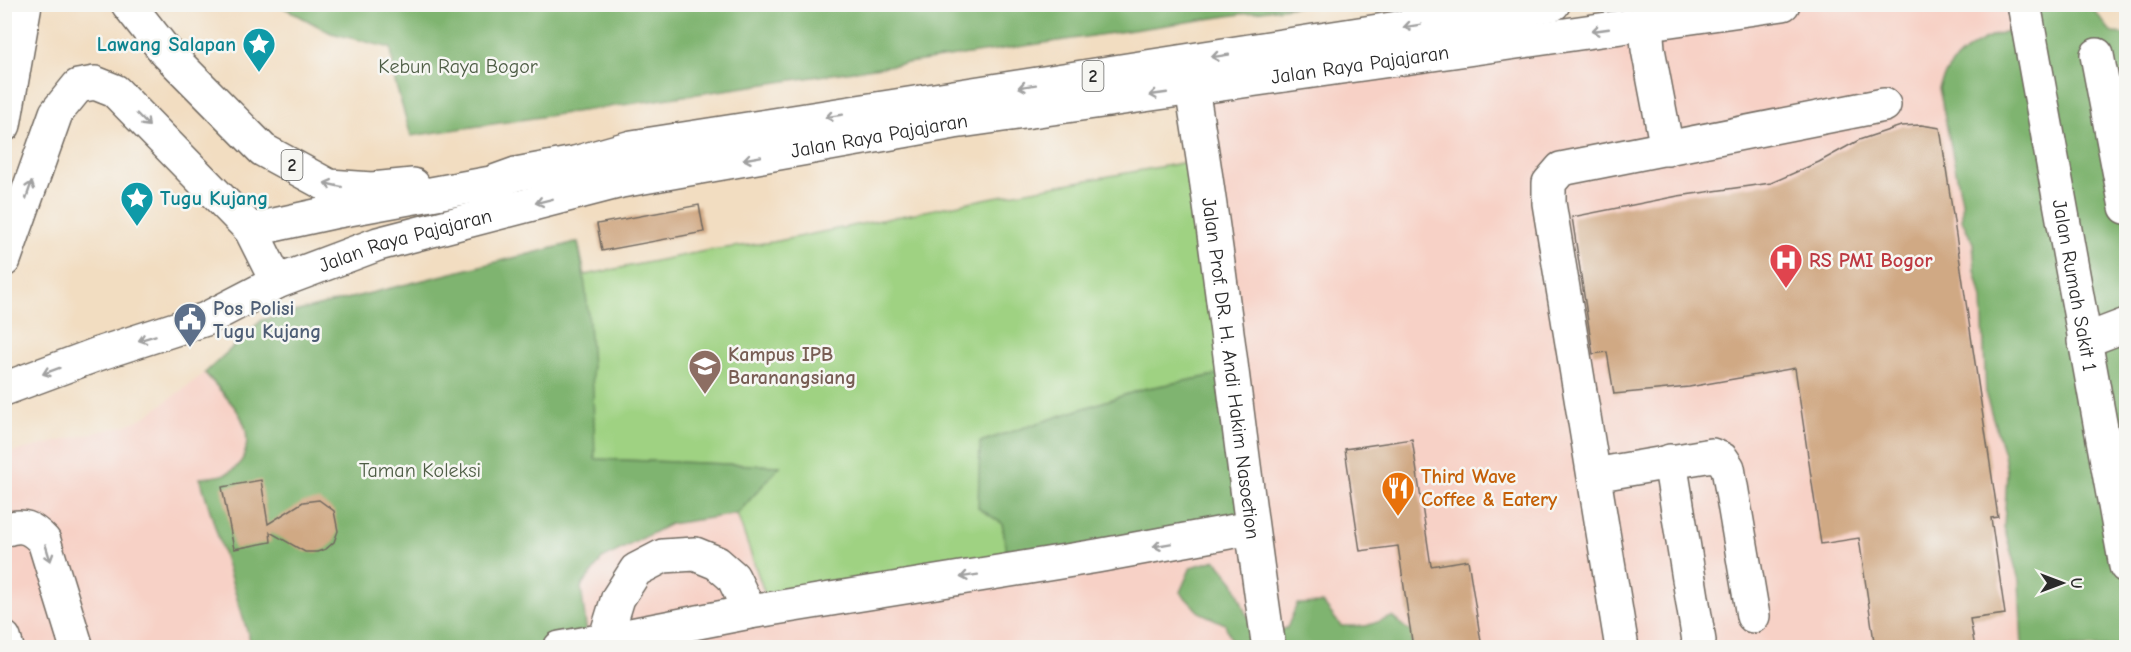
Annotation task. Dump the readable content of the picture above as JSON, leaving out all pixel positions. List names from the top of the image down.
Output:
{
  "streets": {
    "main road": [
      "Jalan Raya Pajajaran",
      "2",
      "Jalan Rumah Sakit 1",
      "Jalan Prof. DR. H. Andi Hakim Nasoetion"
    ]
  },
  "crossings": [
    ["Jalan Raya Pajajaran", "Jalan Prof. DR. H. Andi Hakim Nasoetion"]
  ],
  "parks": ["Kebun Raya Bogor", "Taman Koleksi"],
  "places": {
    "place": ["Lawang Salapan", "Tugu Kujang"],
    "hospital": ["RS PMI Bogor"],
    "public building": ["Pos Polisi Tugu Kujang"],
    "school or university": ["Kampus IPB Baranangsiang"],
    "restaurant": ["Third Wave Coffee & Eatery"]
  },
  "north": "right"
}
